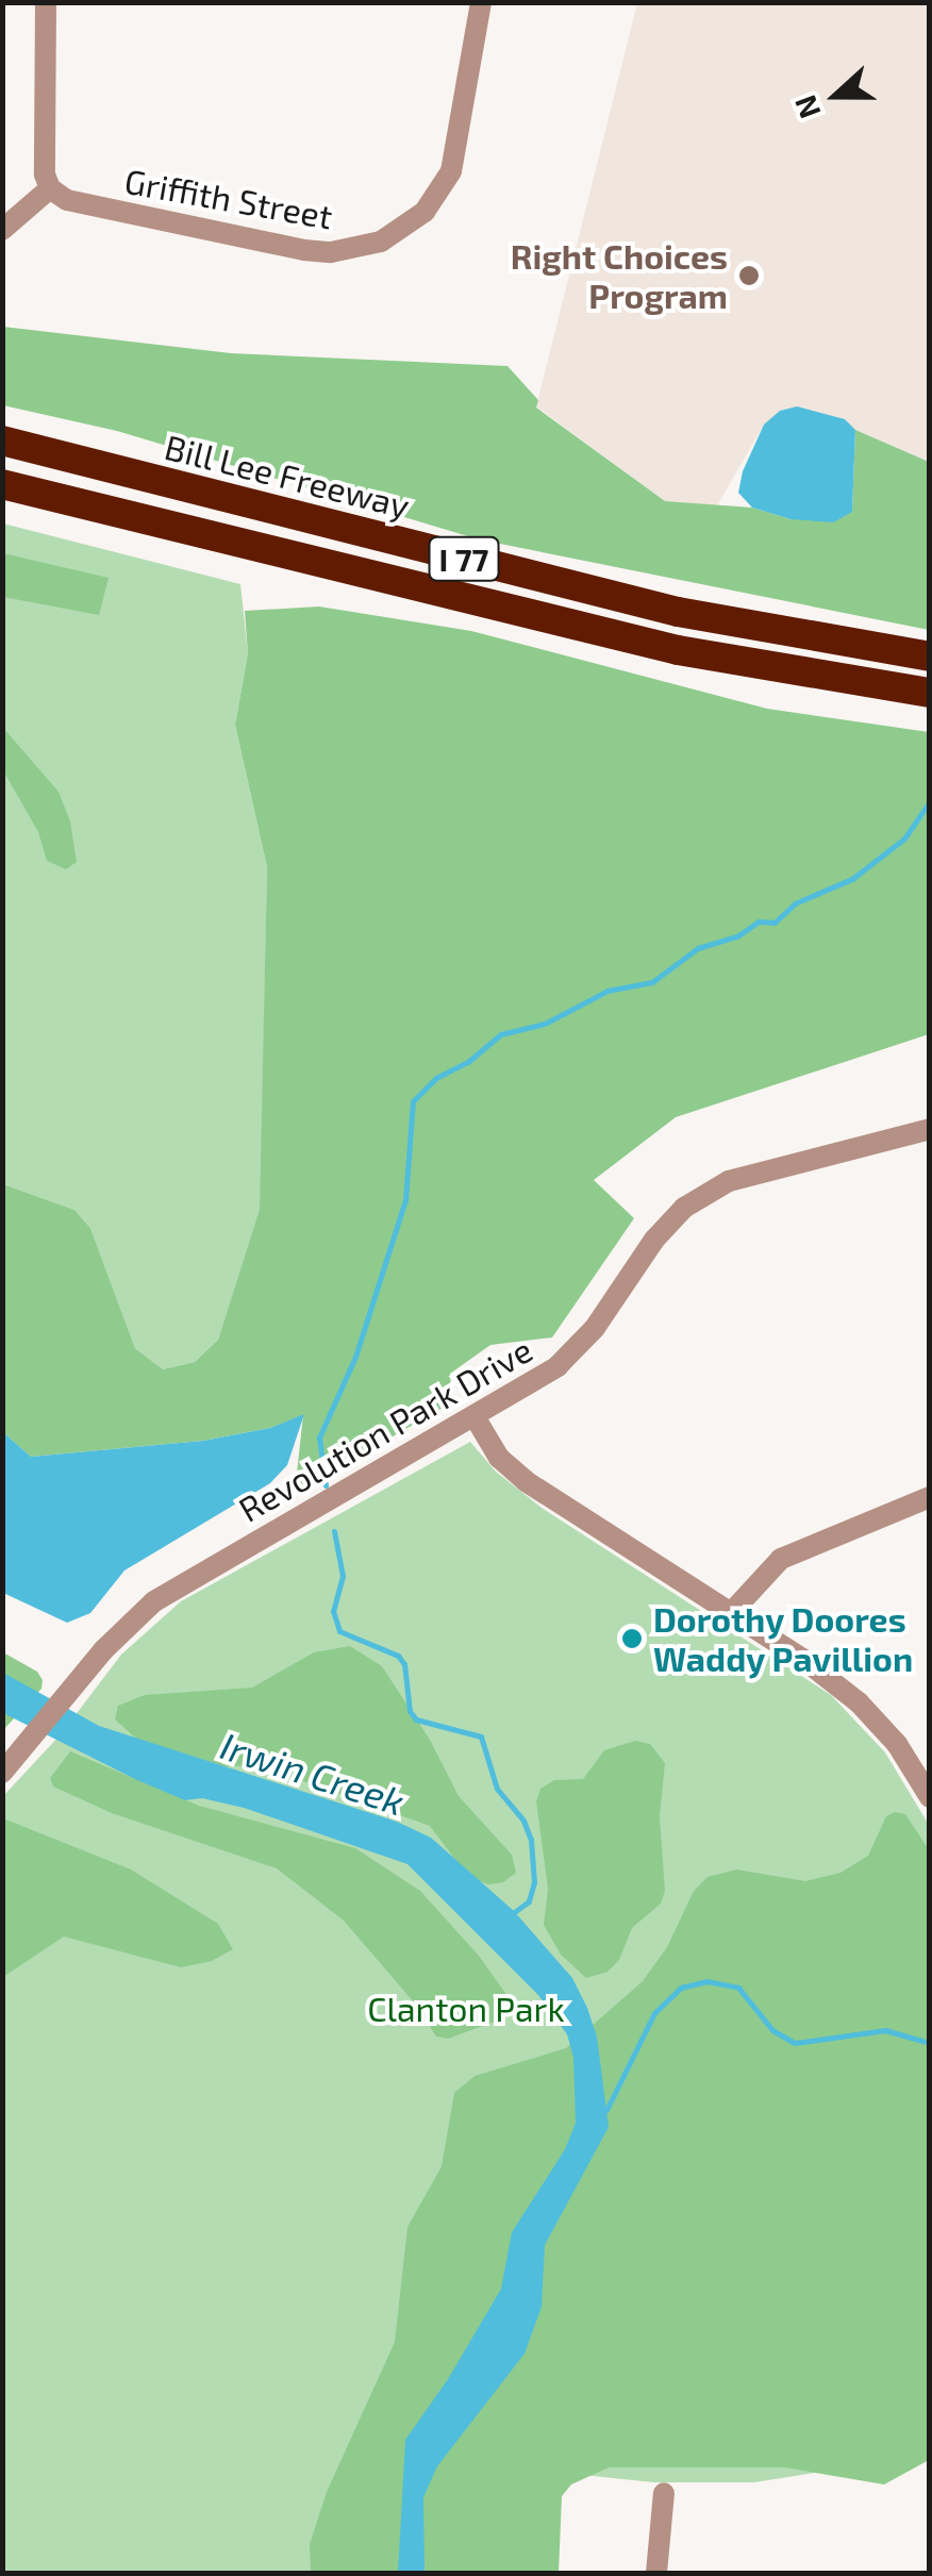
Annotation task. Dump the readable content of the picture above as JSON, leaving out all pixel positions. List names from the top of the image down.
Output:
{
  "streets": {
    "highway": ["Bill Lee Freeway", "I 77"],
    "street": ["Griffith Street", "Revolution Park Drive"]
  },
  "water": ["Irwin Creek"],
  "parks": ["Clanton Park"],
  "places": ["Right Choices Program", "Dorothy Doores Waddy Pavillion"],
  "north": "left"
}
